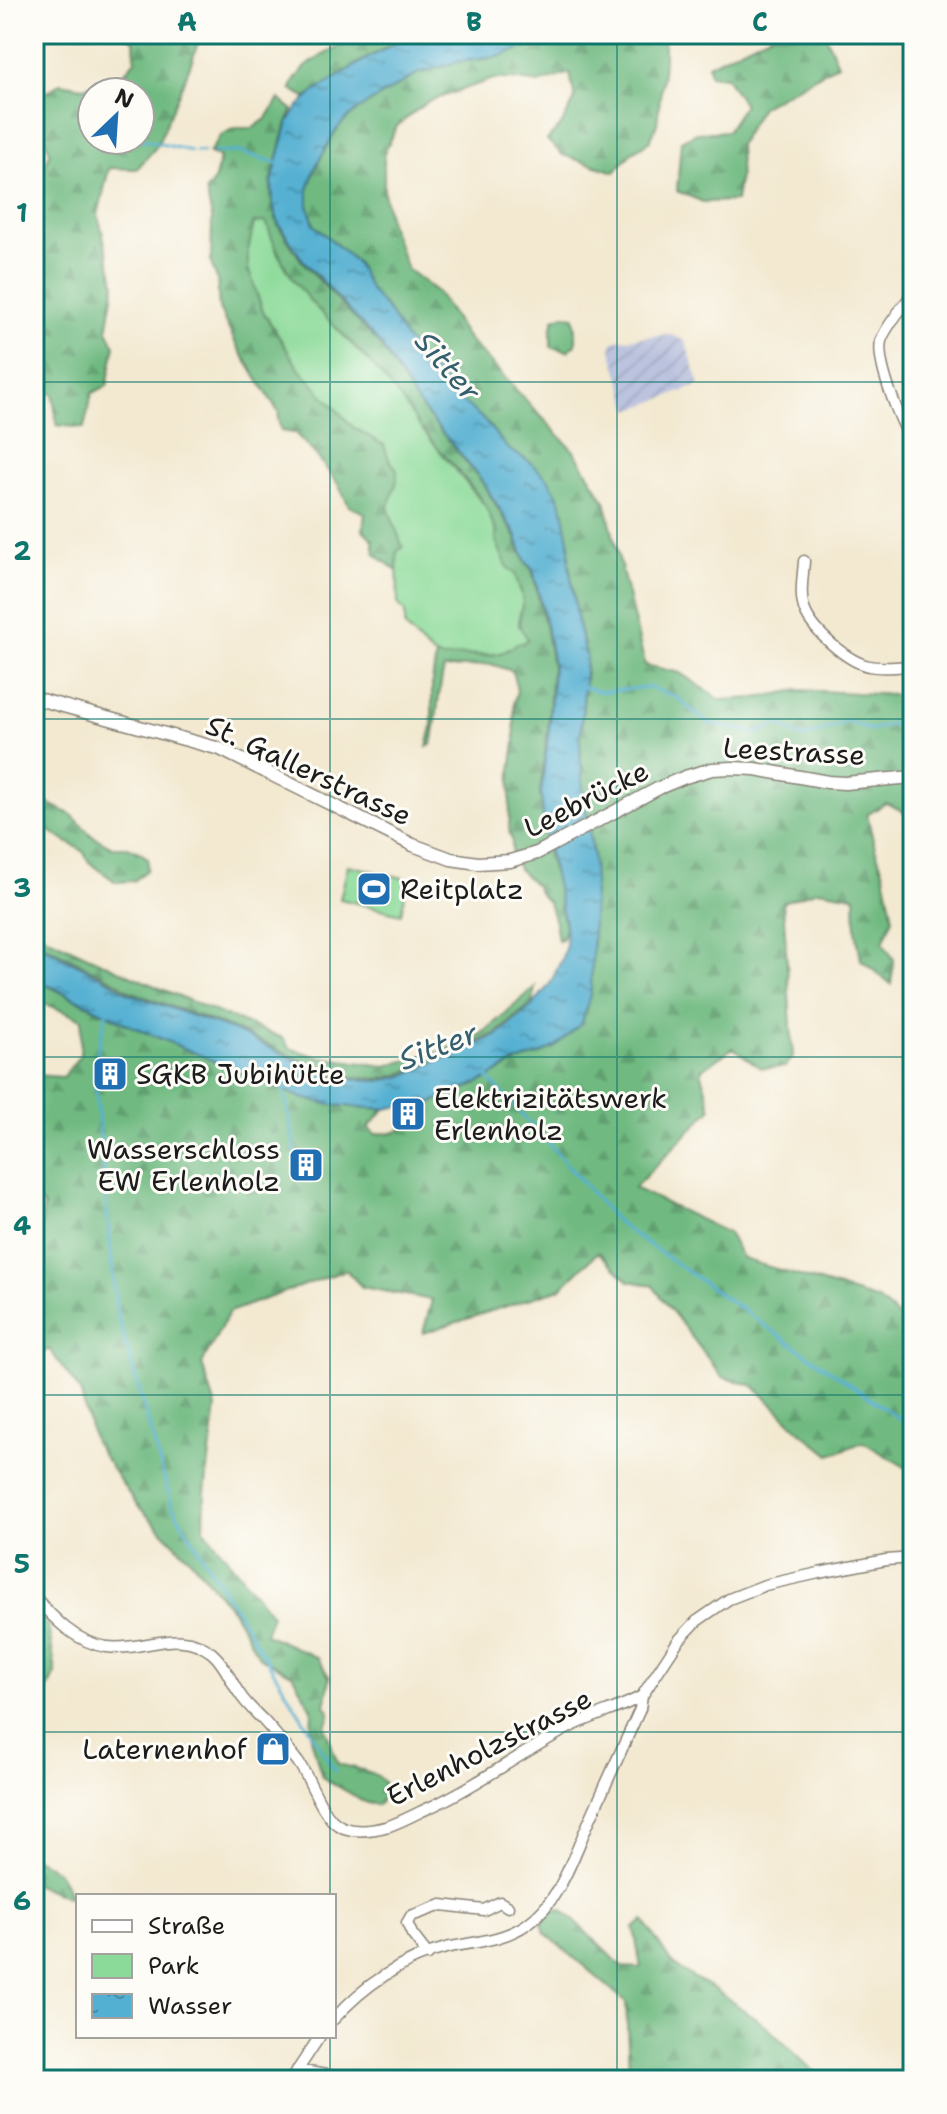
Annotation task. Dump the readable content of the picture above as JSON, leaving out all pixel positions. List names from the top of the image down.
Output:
{
  "streets": {
    "street": [
      "Leestrasse",
      "St. Gallerstrasse",
      "Leebrücke",
      "Erlenholzstrasse"
    ]
  },
  "crossings": [
    ["Leestrasse", "Leebrücke"],
    ["St. Gallerstrasse", "Leebrücke"]
  ],
  "water": ["Sitter"],
  "places": {
    "sports": ["Reitplatz"],
    "building": ["SGKB Jubihütte", "Elektrizitätswerk Erlenholz", "Wasserschloss EW Erlenholz"],
    "shop": ["Laternenhof"]
  },
  "legend": ["Straße", "Park", "Wasser"],
  "north": "top right",
  "grid": {
    "columns": ["A", "B", "C"],
    "rows": [
      "1",
      "2",
      "3",
      "4",
      "5",
      "6"
    ]
  }
}
